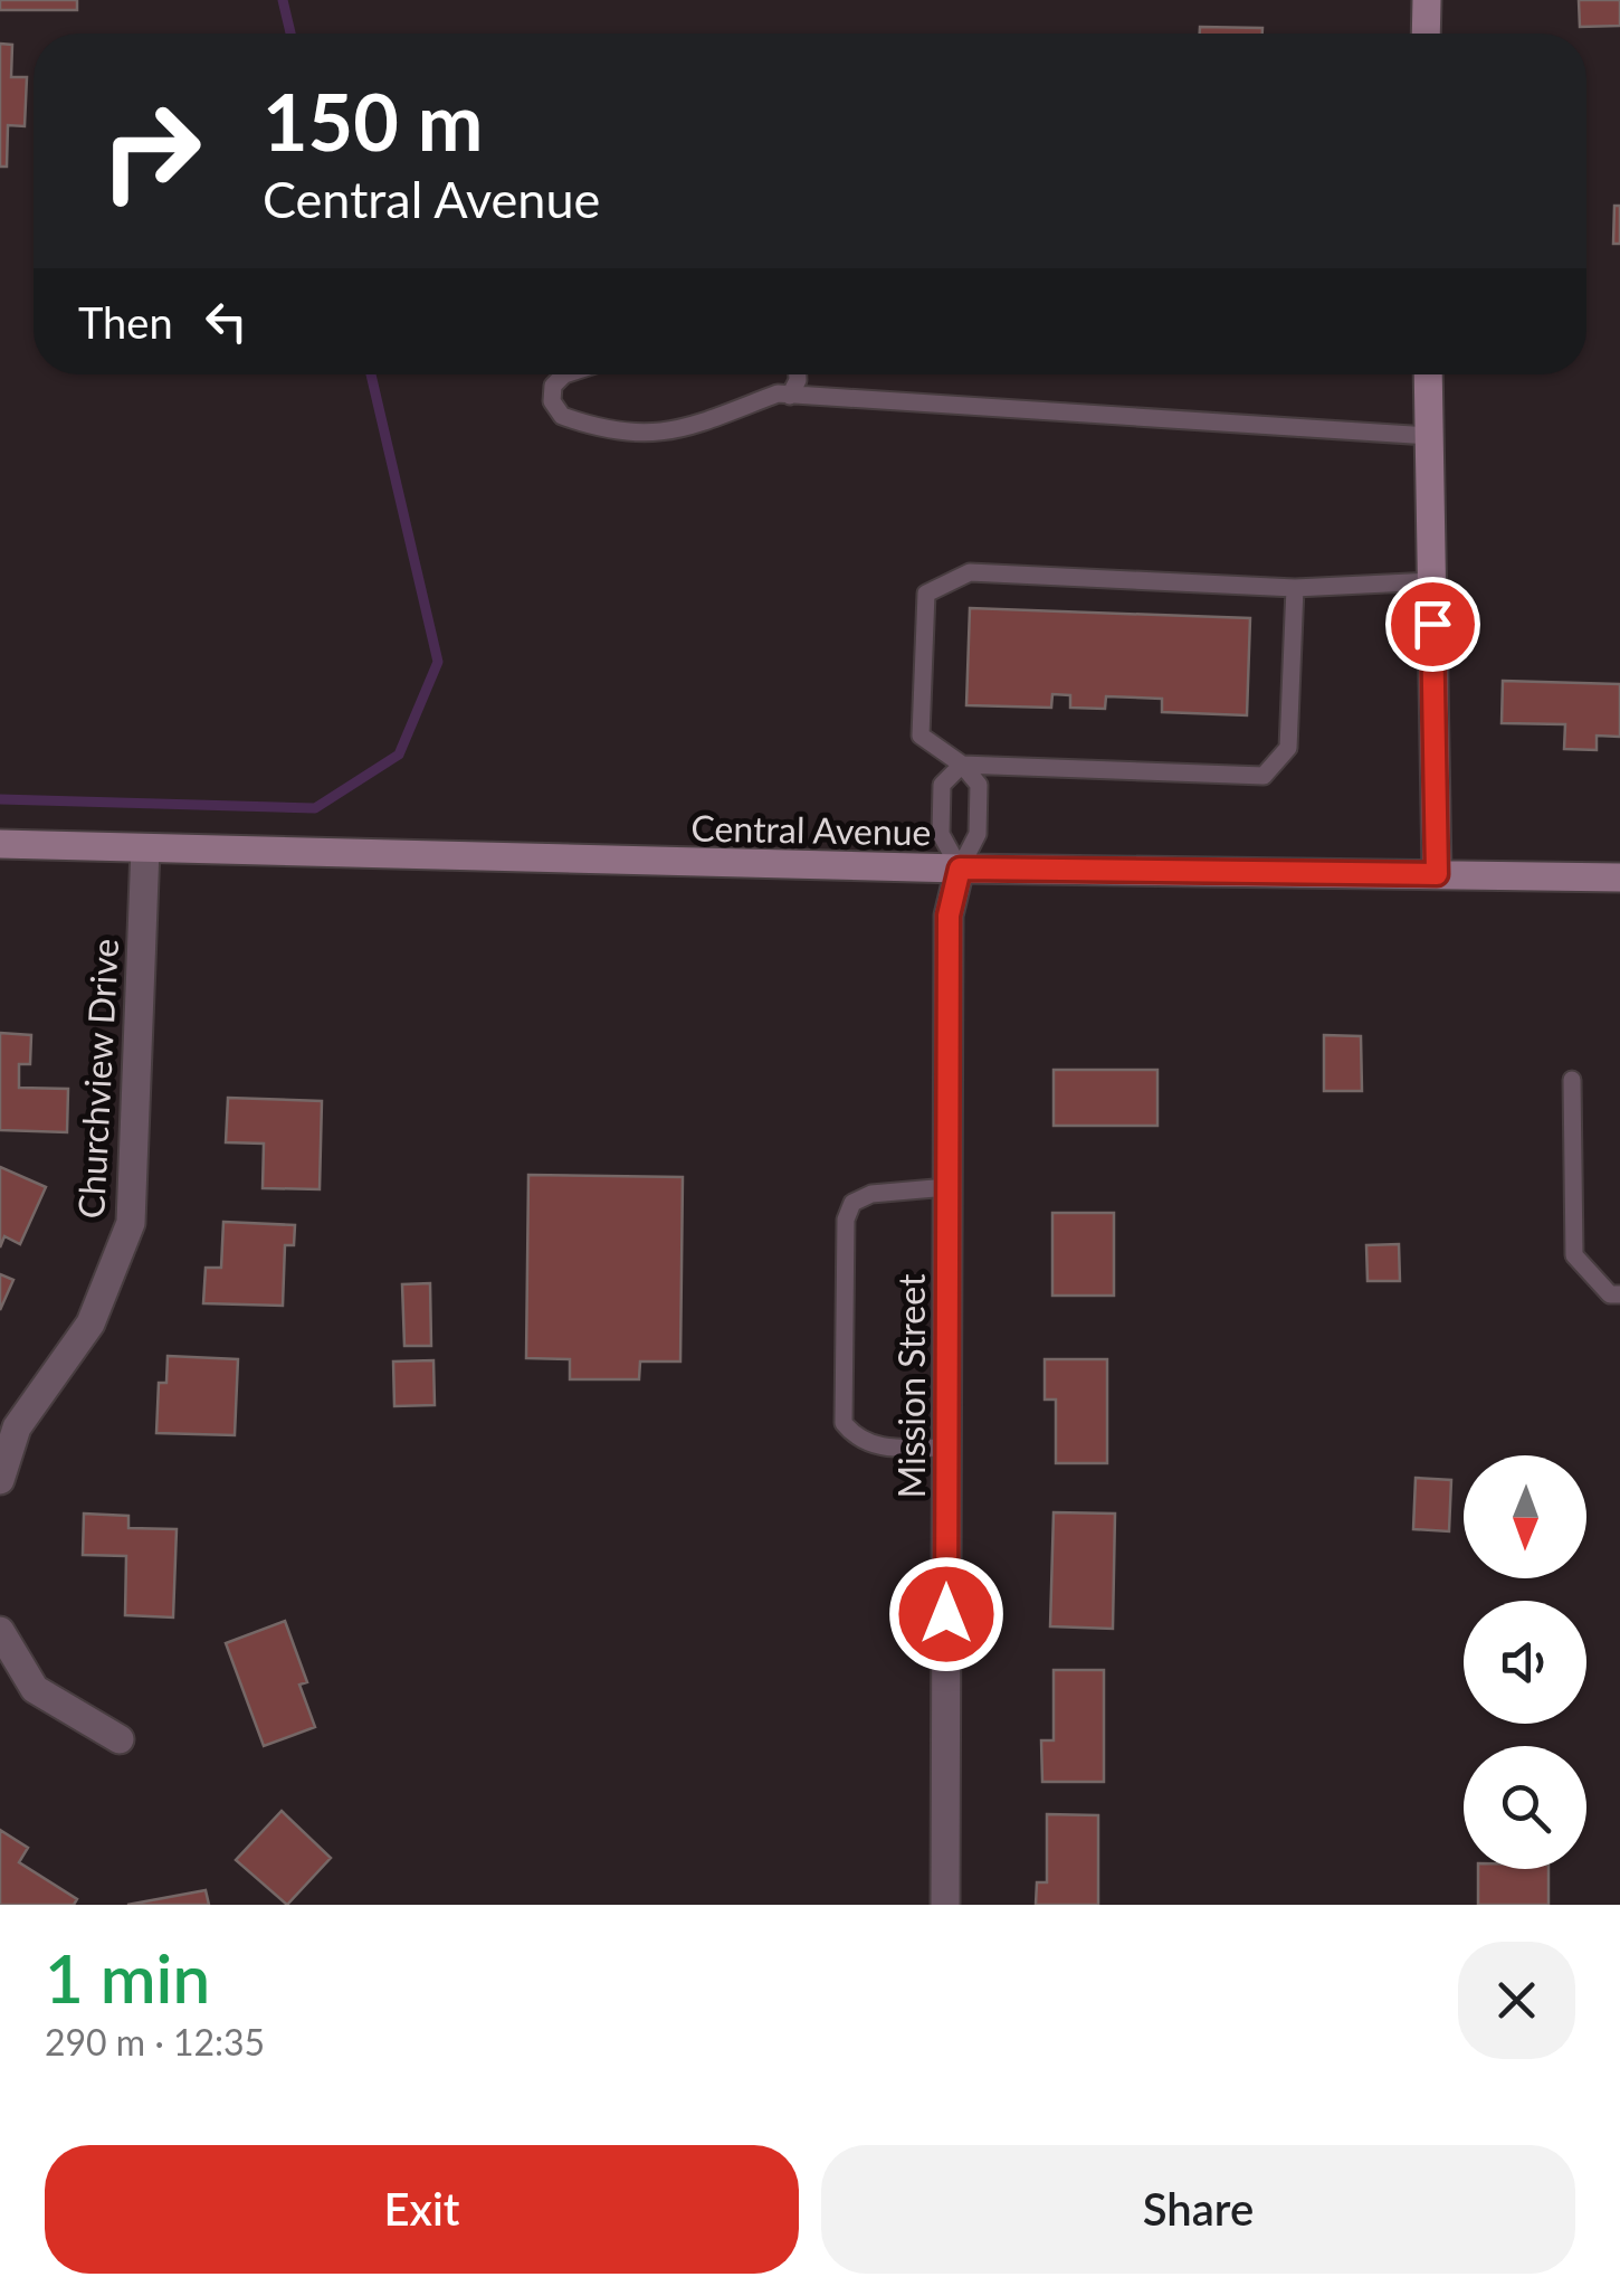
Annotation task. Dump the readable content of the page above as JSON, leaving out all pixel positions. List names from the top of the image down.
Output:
{
  "streets": {
    "street": ["Central Avenue", "Churchview Drive", "Mission Street"]
  },
  "crossings": [
    ["Central Avenue", "Churchview Drive"],
    ["Central Avenue", "Mission Street"]
  ],
  "north": "bottom",
  "page": {
    "turn": ["150 m", "Central Avenue"],
    "then": "Then",
    "heading": ["1 min", "290 m · 12:35"],
    "buttons": ["Exit", "Share"]
  }
}
